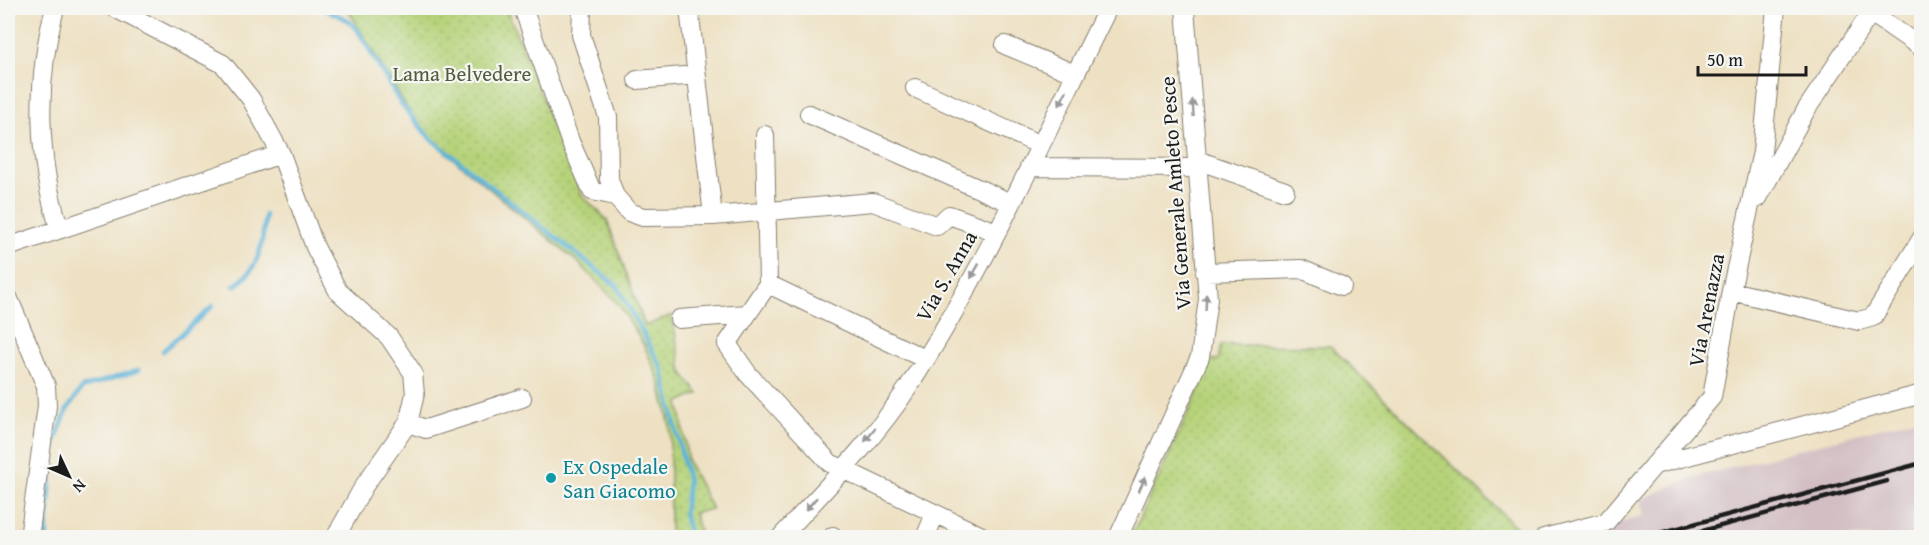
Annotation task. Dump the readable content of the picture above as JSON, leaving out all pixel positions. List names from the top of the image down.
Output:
{
  "streets": {
    "street": ["Via Generale Amleto Pesce", "Via S. Anna", "Via Arenazza"]
  },
  "one_way": ["Via Generale Amleto Pesce", "Via S. Anna"],
  "parks": ["Lama Belvedere"],
  "places": ["Ex Ospedale San Giacomo"],
  "scale_bar": "50 m",
  "north": "bottom right"
}
